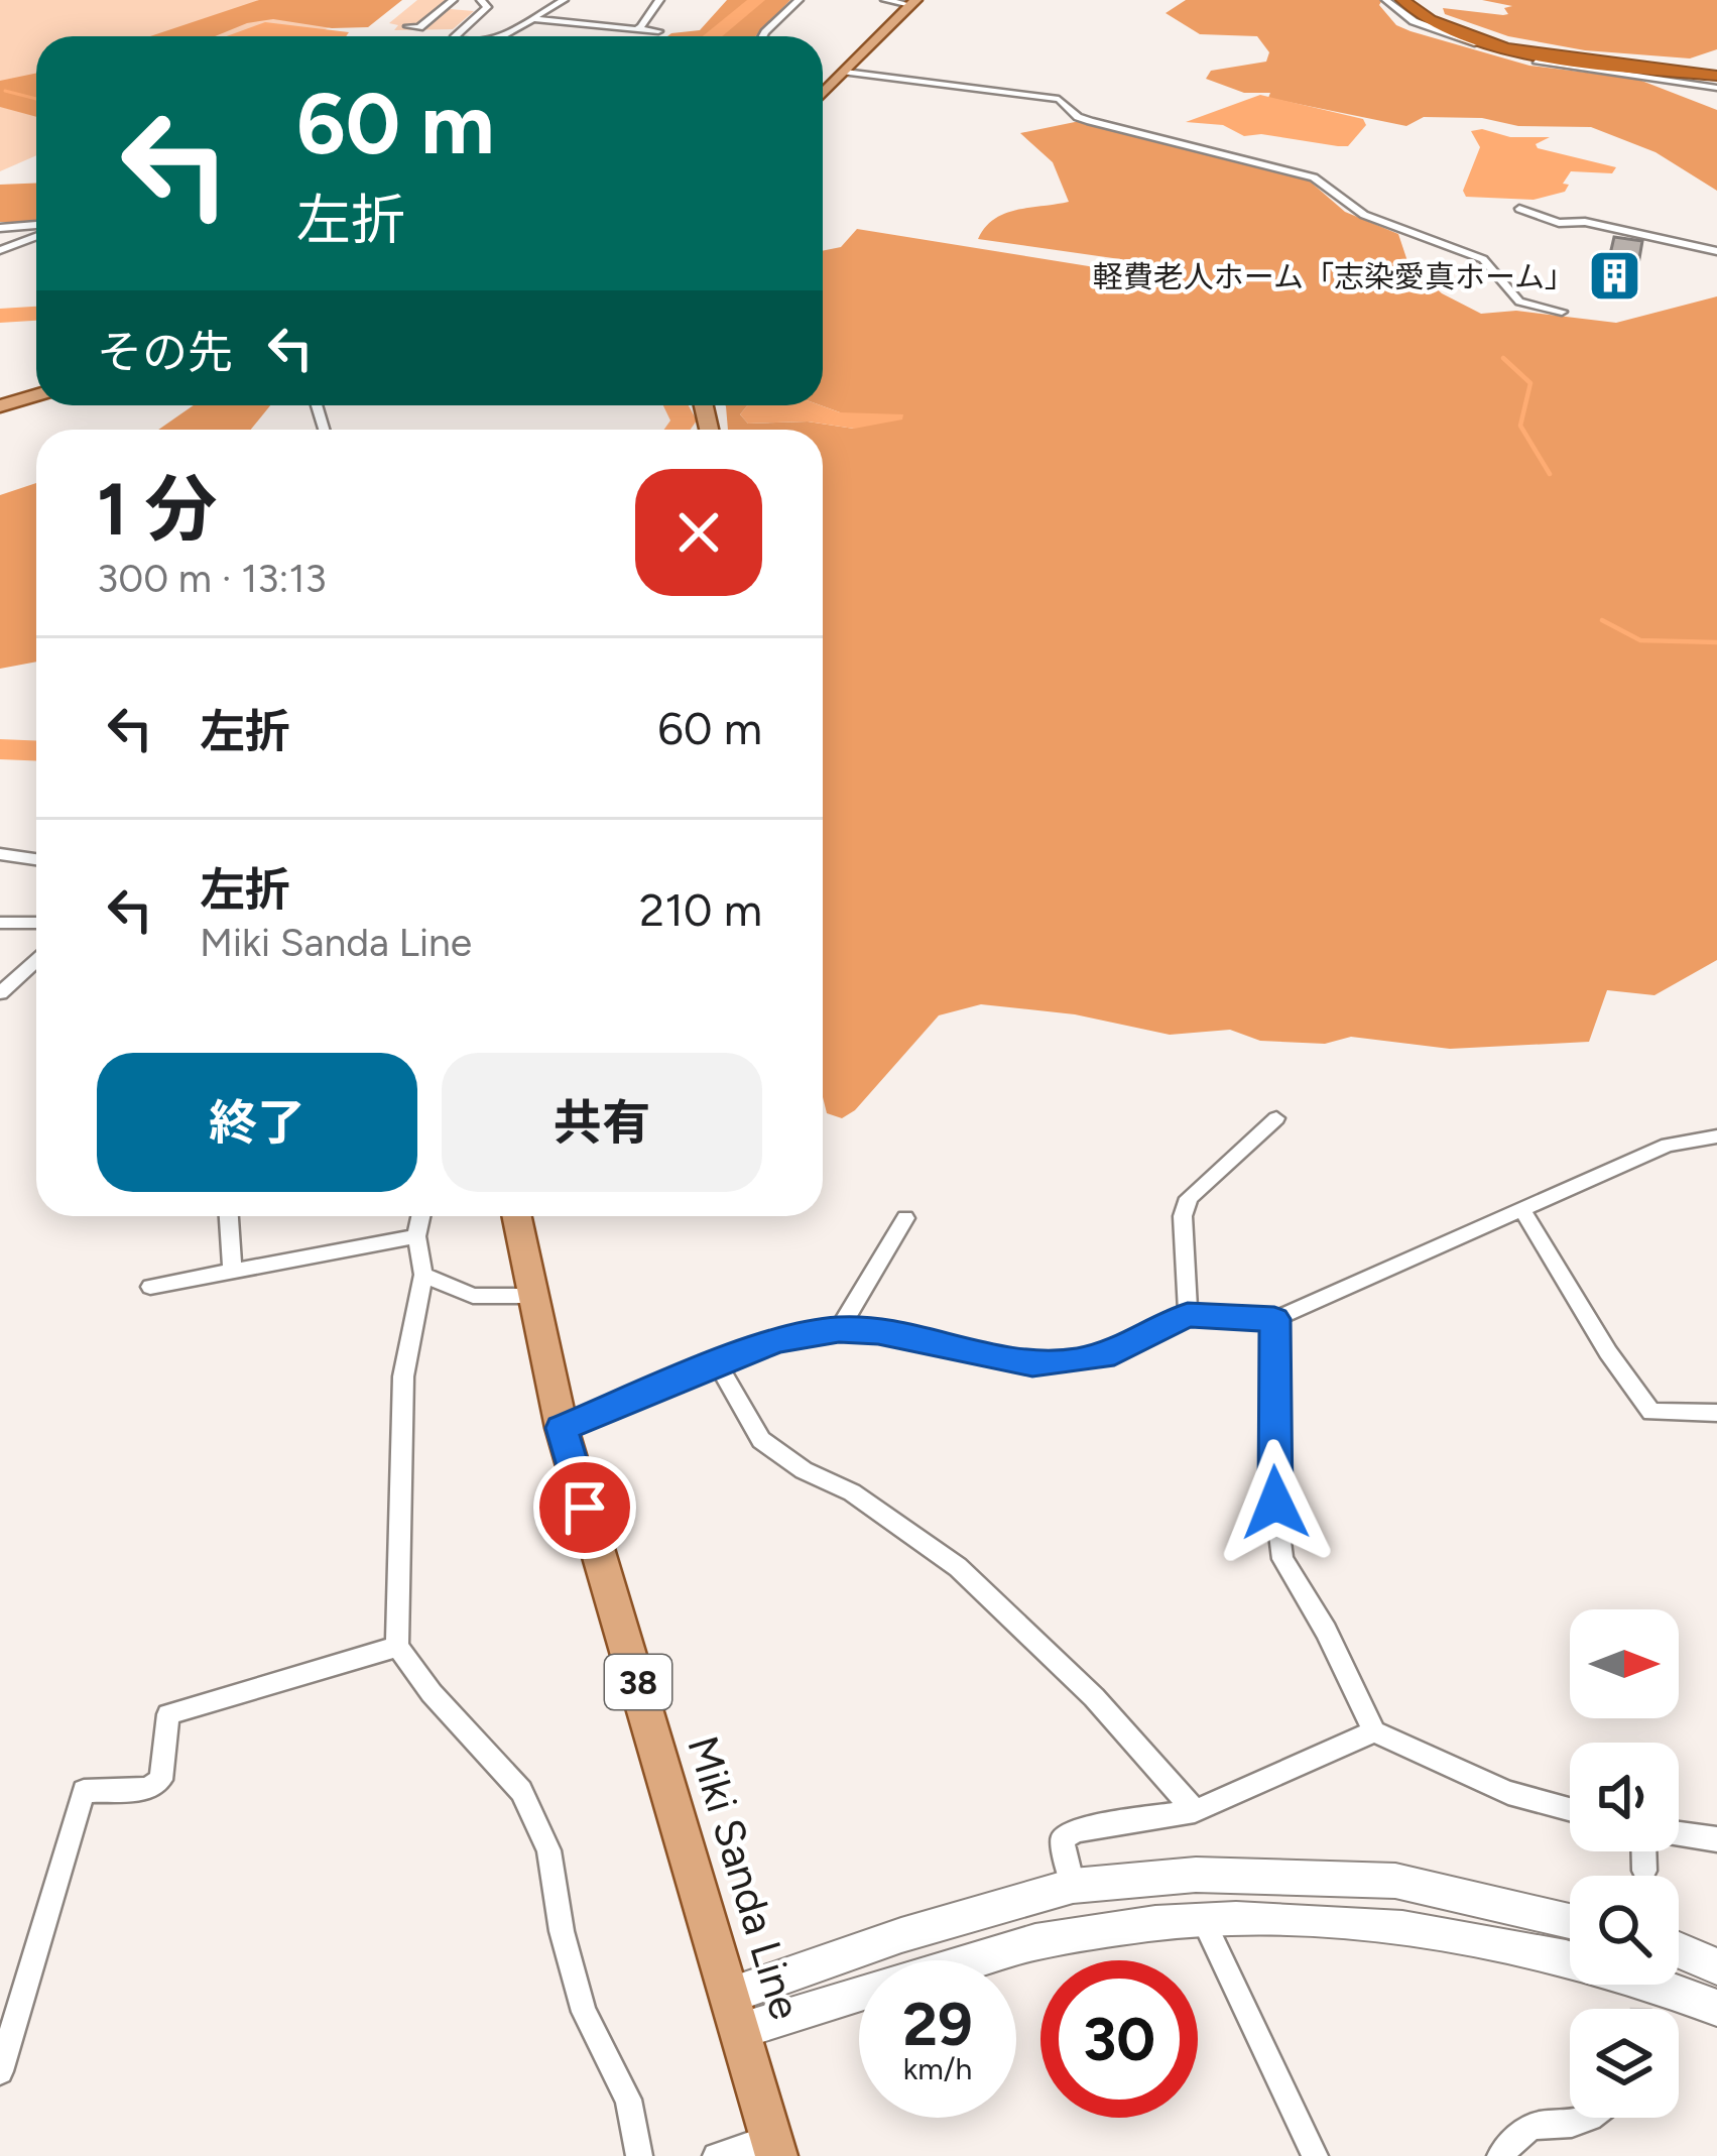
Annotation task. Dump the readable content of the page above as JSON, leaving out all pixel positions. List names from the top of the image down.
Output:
{
  "streets": {
    "main road": ["38", "Miki Sanda Line"]
  },
  "places": {
    "building": ["軽費老人ホーム「志染愛真ホーム」"]
  },
  "north": "right",
  "page": {
    "turn": ["60 m", "左折"],
    "then": "その先",
    "heading": ["1 分", "300 m · 13:13"],
    "list": [
      {
        "name": "左折",
        "value": "60 m"
      },
      {
        "name": "左折",
        "note": "Miki Sanda Line",
        "value": "210 m"
      }
    ],
    "buttons": ["終了", "共有"],
    "speed": "29 km/h",
    "limit": "30"
  }
}
